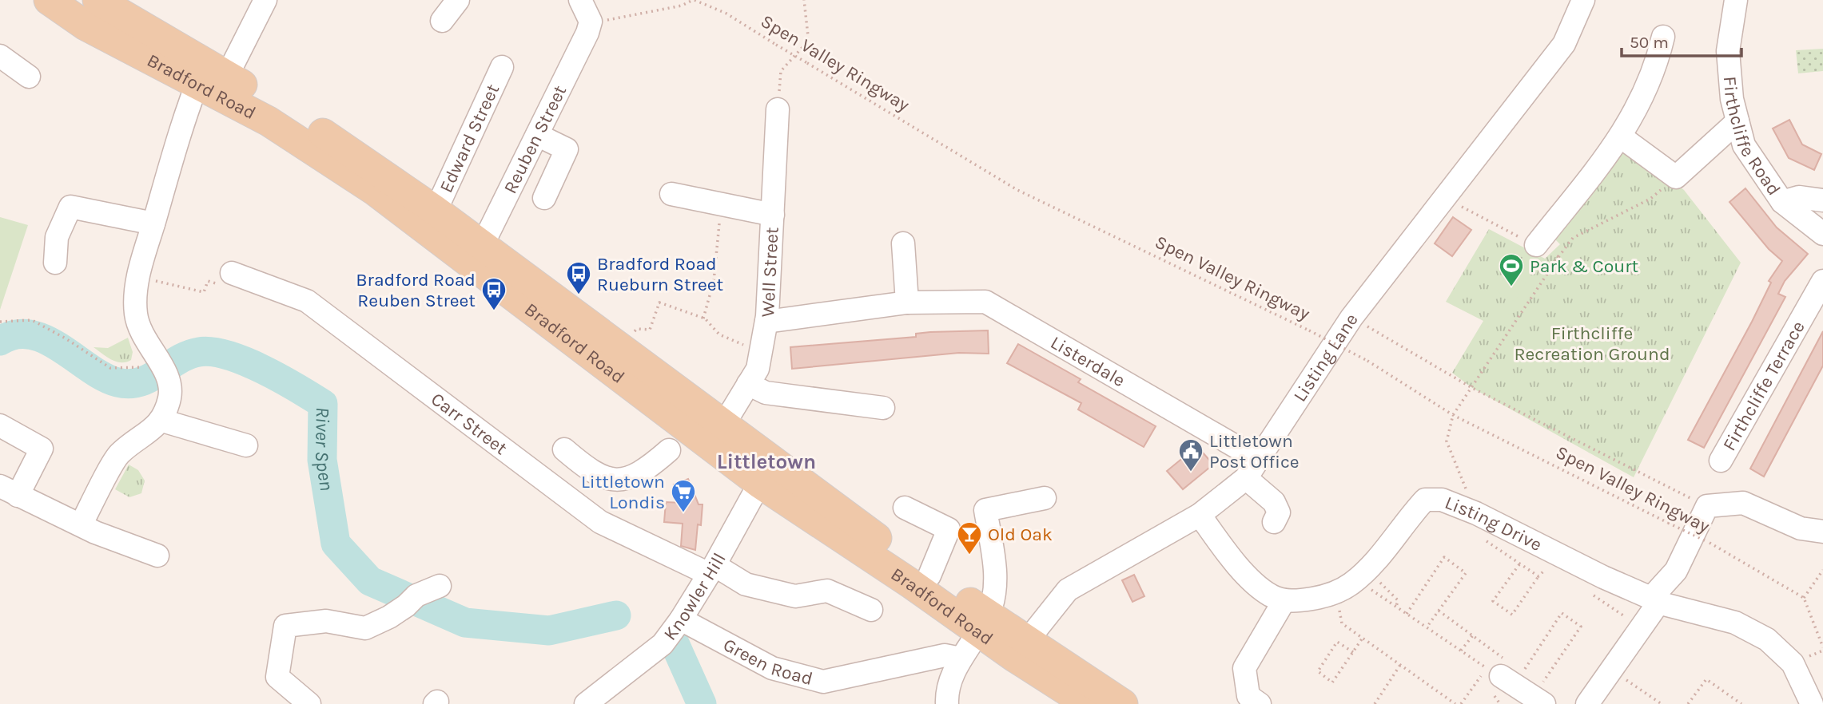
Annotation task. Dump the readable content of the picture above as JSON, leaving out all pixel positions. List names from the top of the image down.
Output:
{
  "streets": {
    "main road": ["Bradford Road"],
    "street": [
      "Firthcliffe Road",
      "Edward Street",
      "Reuben Street",
      "Well Street",
      "Listing Lane",
      "Listerdale",
      "Firthcliffe Terrace",
      "Carr Street",
      "Listing Drive",
      "Knowler Hill",
      "Green Road"
    ],
    "path": ["Spen Valley Ringway"]
  },
  "crossings": [
    ["Bradford Road", "Edward Street"],
    ["Bradford Road", "Reuben Street"],
    ["Bradford Road", "Well Street"],
    ["Bradford Road", "Listing Lane"],
    ["Bradford Road", "Knowler Hill"],
    ["Well Street", "Listerdale"],
    ["Listing Lane", "Listerdale"],
    ["Carr Street", "Knowler Hill"],
    ["Knowler Hill", "Green Road"]
  ],
  "districts": ["Littletown"],
  "water": ["River Spen"],
  "parks": ["Firthcliffe Recreation Ground"],
  "places": {
    "sports": ["Park & Court"],
    "bus stop": ["Bradford Road Rueburn Street", "Bradford Road Reuben Street"],
    "public building": ["Littletown Post Office"],
    "supermarket": ["Littletown Londis"],
    "bar": ["Old Oak"]
  },
  "scale_bar": "50 m"
}
